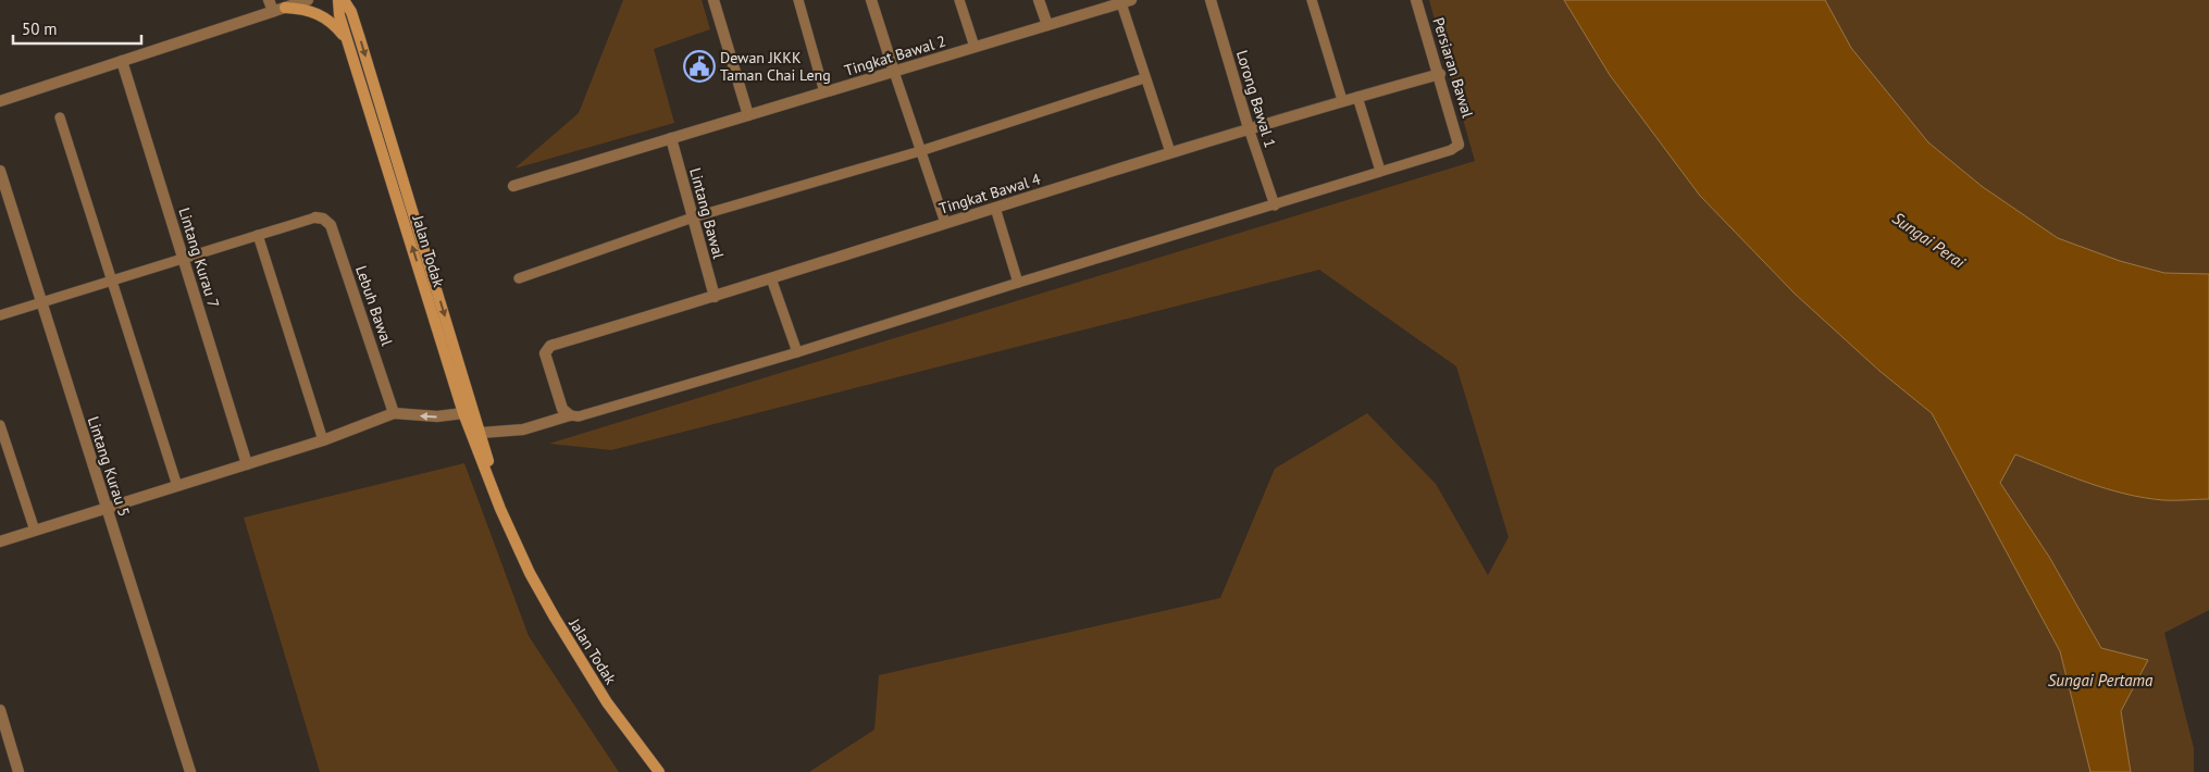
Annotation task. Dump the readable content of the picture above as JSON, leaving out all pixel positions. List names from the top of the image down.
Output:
{
  "streets": {
    "main road": ["Jalan Todak"],
    "street": [
      "Tingkat Bawal 2",
      "Persiaran Bawal",
      "Lorong Bawal 1",
      "Tingkat Bawal 4",
      "Lintang Bawal",
      "Lintang Kurau 7",
      "Lebuh Bawal",
      "Lintang Kurau 5"
    ]
  },
  "crossings": [
    ["Tingkat Bawal 2", "Lintang Bawal"],
    ["Persiaran Bawal", "Tingkat Bawal 4"],
    ["Lorong Bawal 1", "Tingkat Bawal 4"],
    ["Tingkat Bawal 4", "Lintang Bawal"]
  ],
  "water": ["Sungai Perai", "Sungai Pertama"],
  "places": {
    "public building": ["Dewan JKKK Taman Chai Leng"]
  },
  "scale_bar": "50 m"
}
